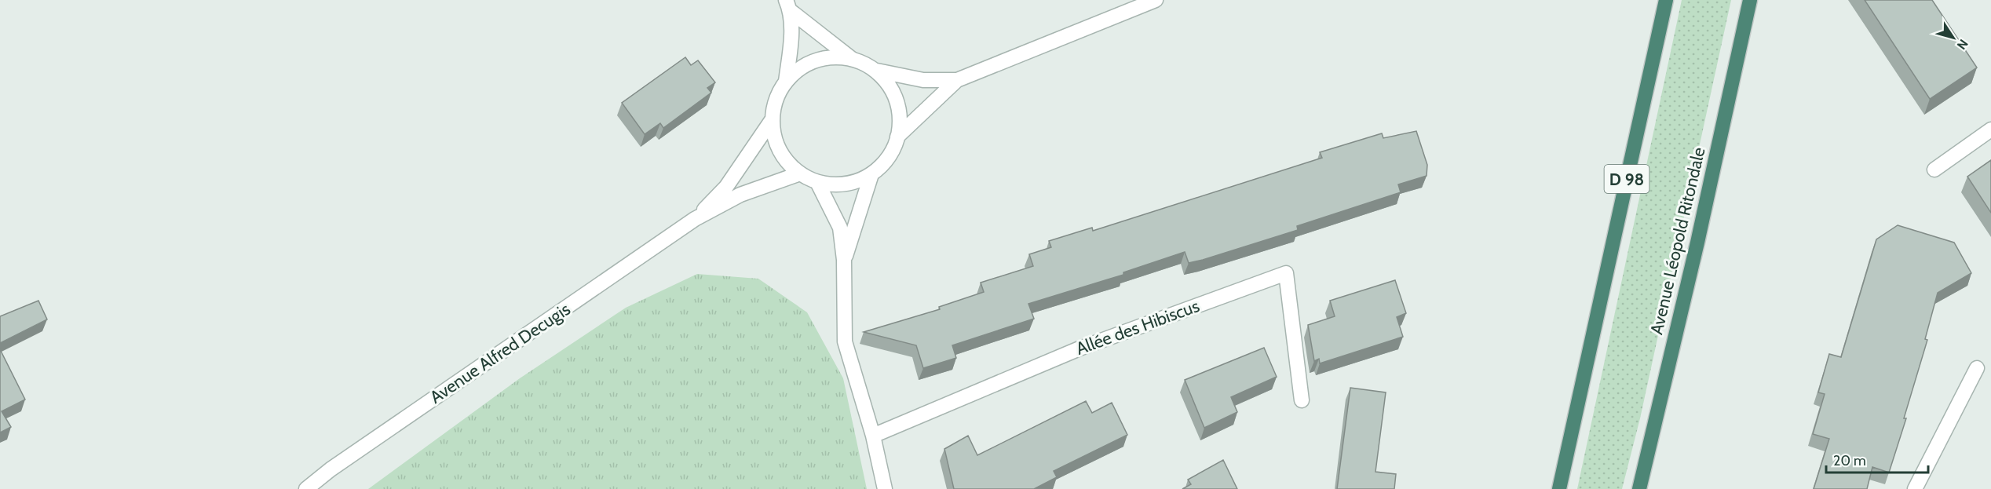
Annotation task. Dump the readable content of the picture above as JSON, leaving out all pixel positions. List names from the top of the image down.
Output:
{
  "streets": {
    "highway": ["D 98", "Avenue Léopold Ritondale"],
    "street": ["Allée des Hibiscus", "Avenue Alfred Decugis"]
  },
  "scale_bar": "20 m",
  "north": "bottom right"
}
